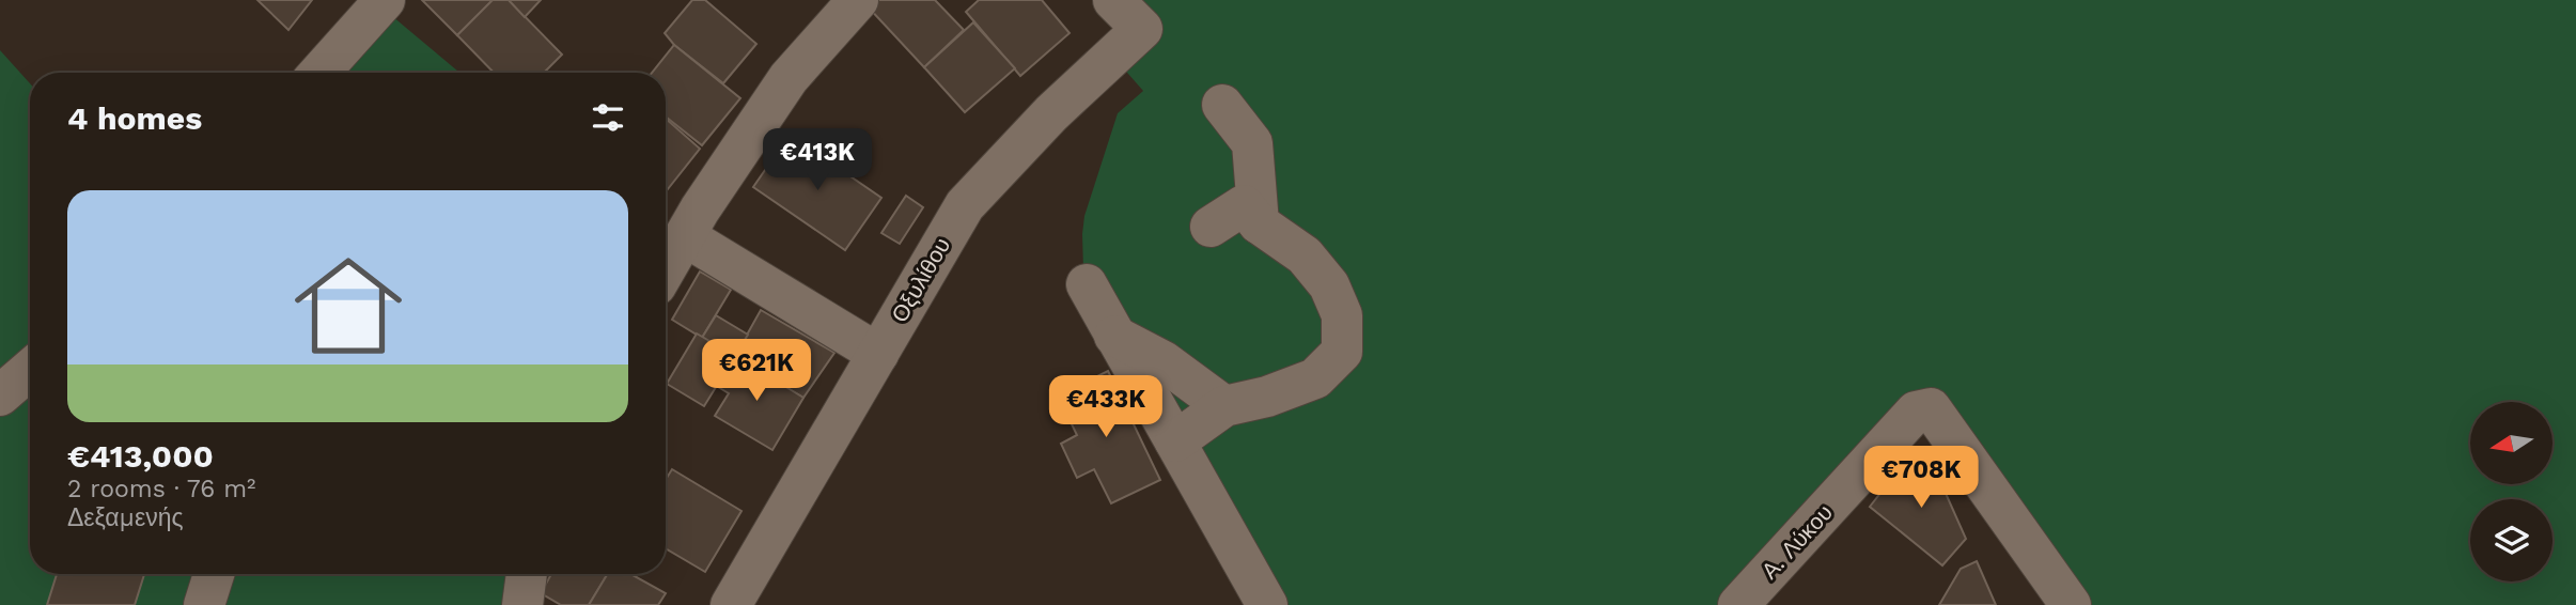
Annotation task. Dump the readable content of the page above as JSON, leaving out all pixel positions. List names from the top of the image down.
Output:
{
  "streets": {
    "street": ["Οξυλίθου", "Α. Λύκου"]
  },
  "north": "left",
  "page": {
    "heading": "4 homes",
    "price": [
      "€413K",
      "€621K",
      "€433K",
      "€708K"
    ],
    "list": [
      {
        "name": "€413,000",
        "note": "2 rooms · 76 m² · Δεξαμενής"
      }
    ]
  }
}
